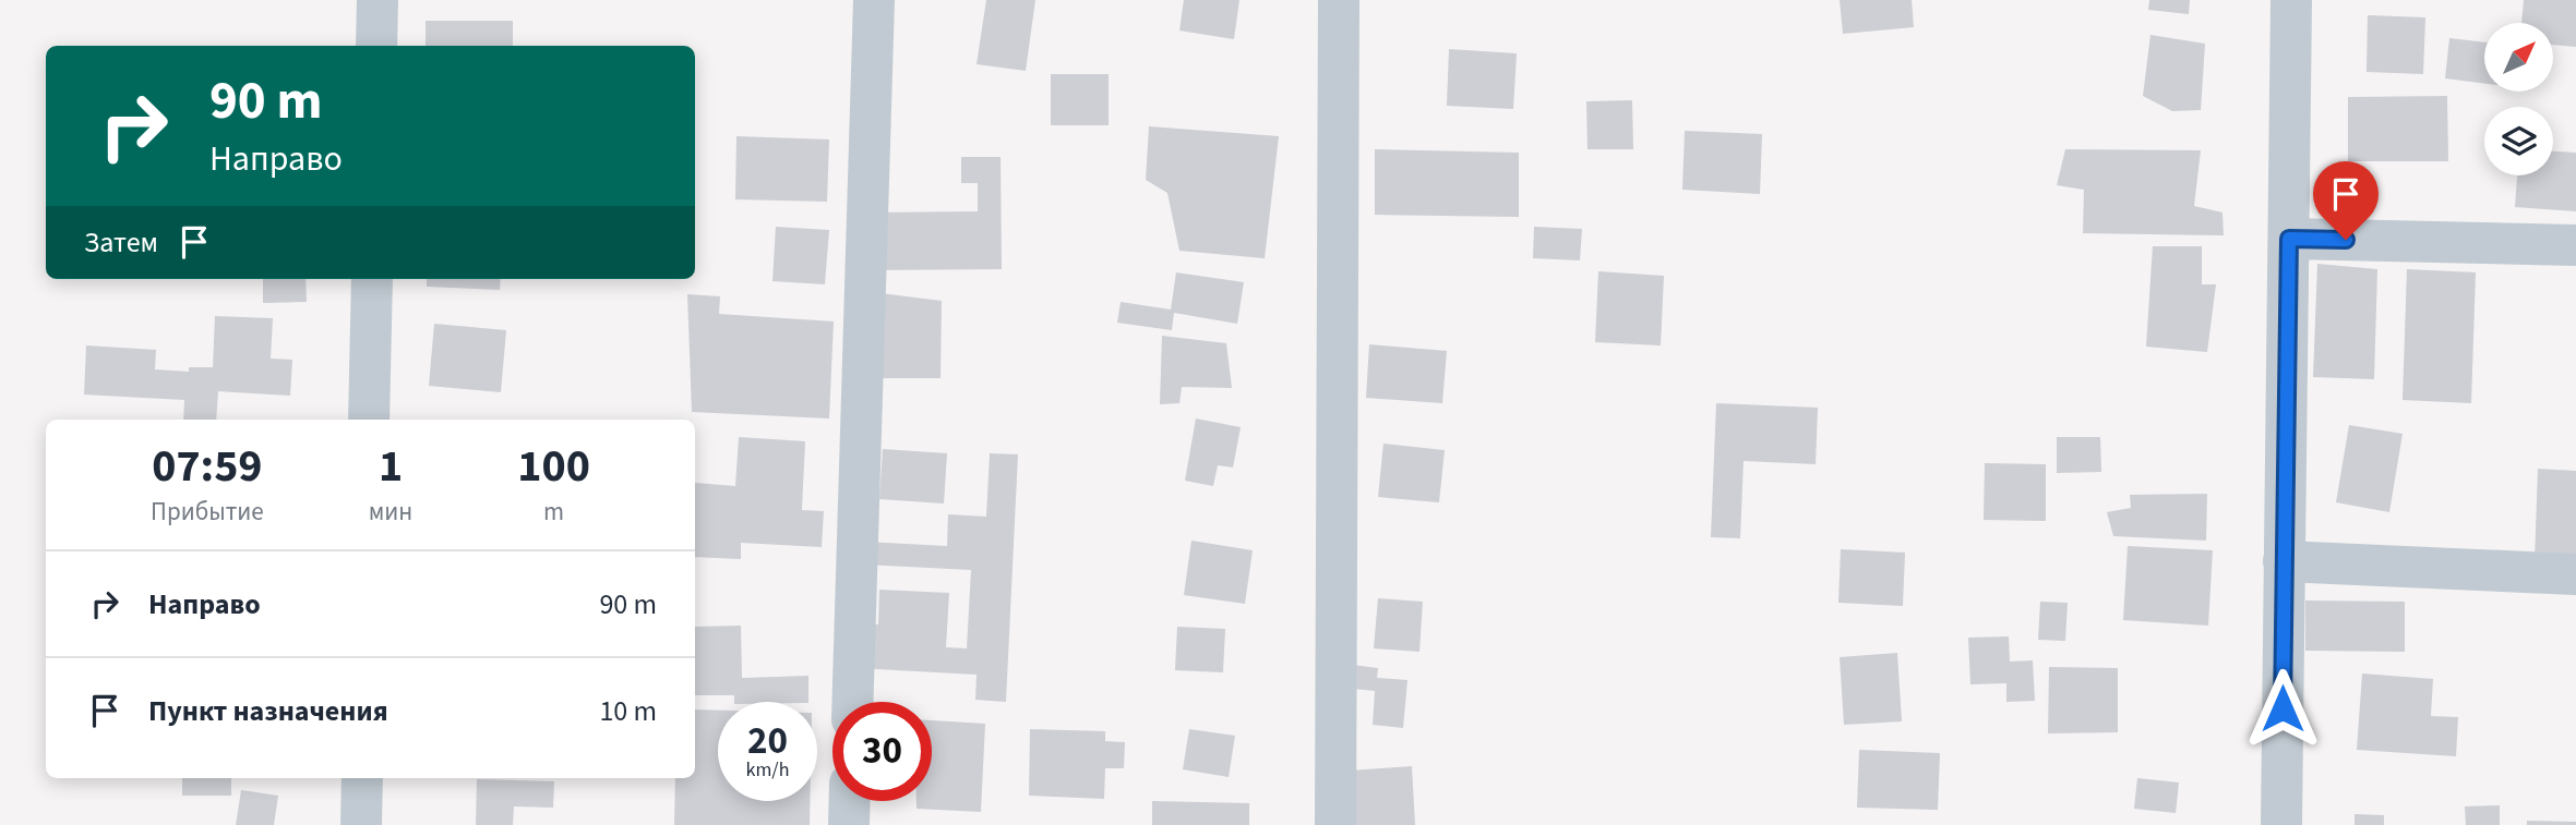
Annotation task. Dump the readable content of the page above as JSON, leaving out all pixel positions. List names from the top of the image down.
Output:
{
  "north": "top right",
  "page": {
    "turn": ["90 m", "Направо"],
    "then": "Затем",
    "eta": [
      "07:59",
      "Прибытие",
      "1",
      "мин",
      "100",
      "m"
    ],
    "list": [
      {
        "name": "Направо",
        "value": "90 m"
      },
      {
        "name": "Пункт назначения",
        "value": "10 m"
      }
    ],
    "speed": "20 km/h",
    "limit": "30"
  }
}
